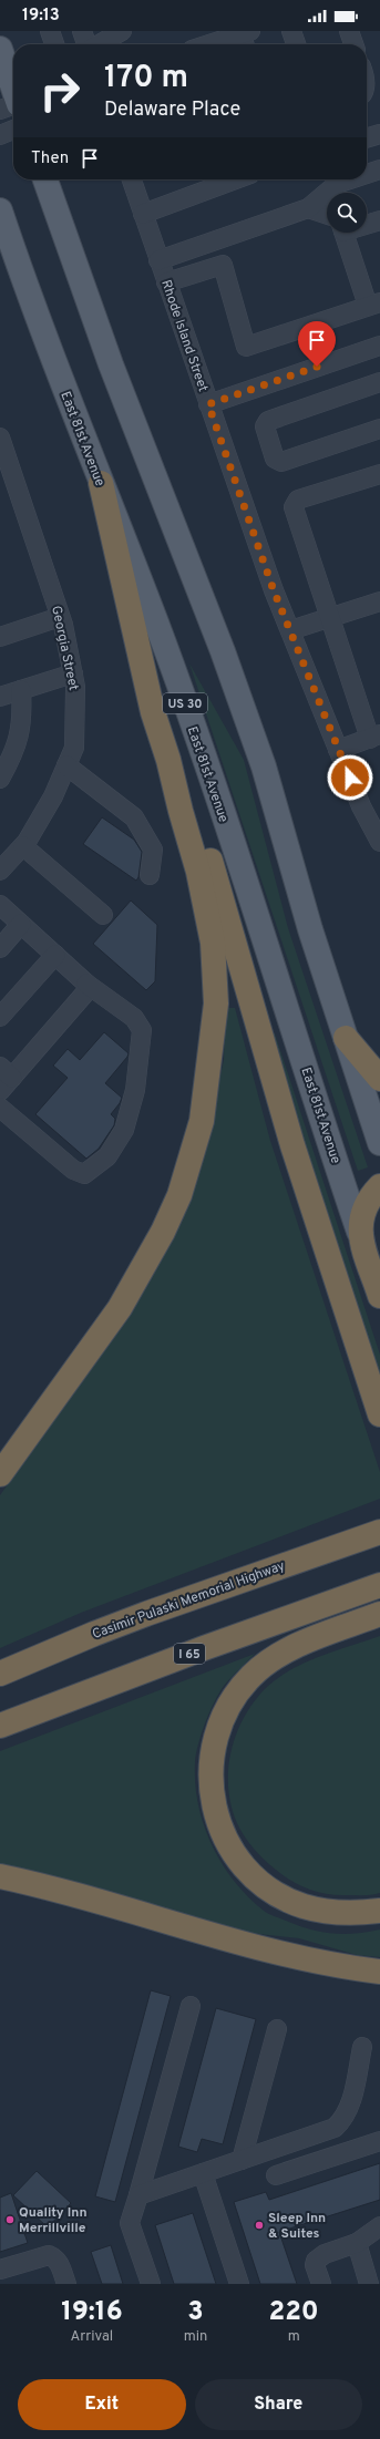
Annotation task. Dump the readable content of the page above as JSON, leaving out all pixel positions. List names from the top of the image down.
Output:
{
  "streets": {
    "highway": [
      "East 81st Avenue",
      "US 30",
      "Casimir Pulaski Memorial Highway",
      "I 65"
    ],
    "street": ["Rhode Island Street", "Georgia Street"]
  },
  "places": ["Quality Inn Merrillville", "Sleep Inn & Suites"],
  "page": {
    "status": "19:13",
    "turn": ["170 m", "Delaware Place"],
    "then": "Then",
    "eta": [
      "19:16",
      "Arrival",
      "3",
      "min",
      "220",
      "m"
    ],
    "buttons": ["Exit", "Share"]
  }
}
